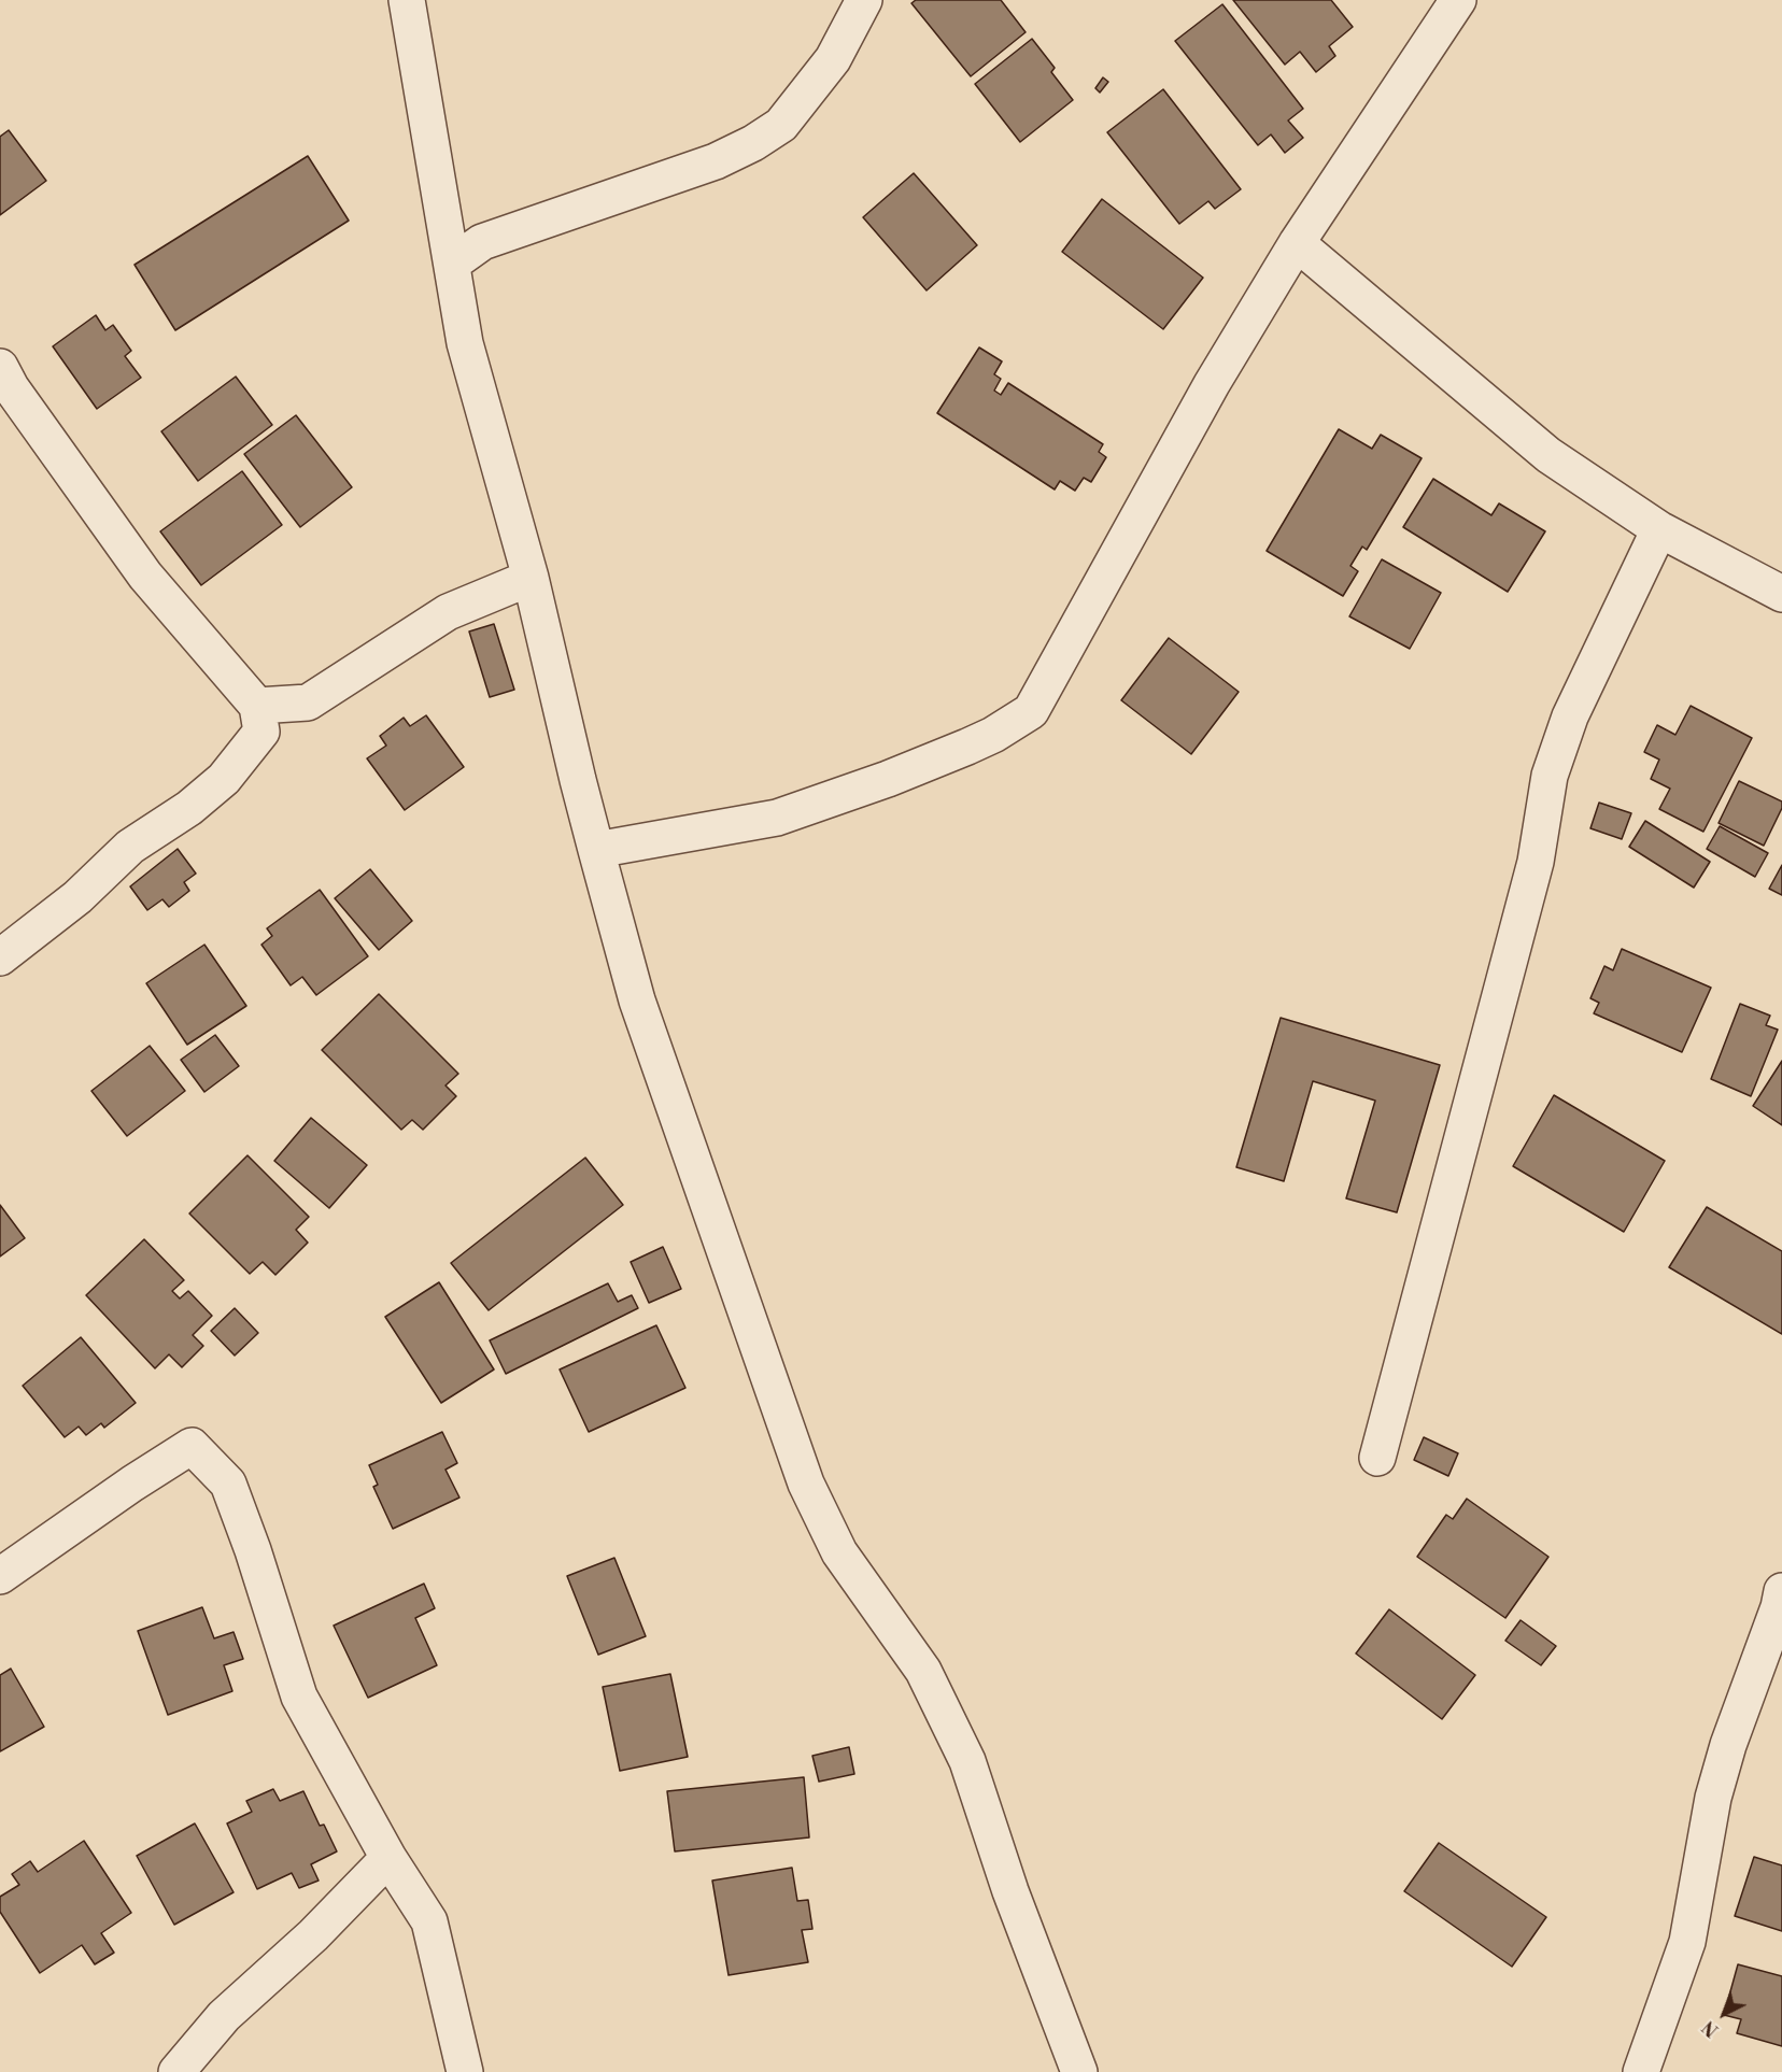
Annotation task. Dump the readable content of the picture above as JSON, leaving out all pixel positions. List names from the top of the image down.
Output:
{
  "north": "bottom left"
}
